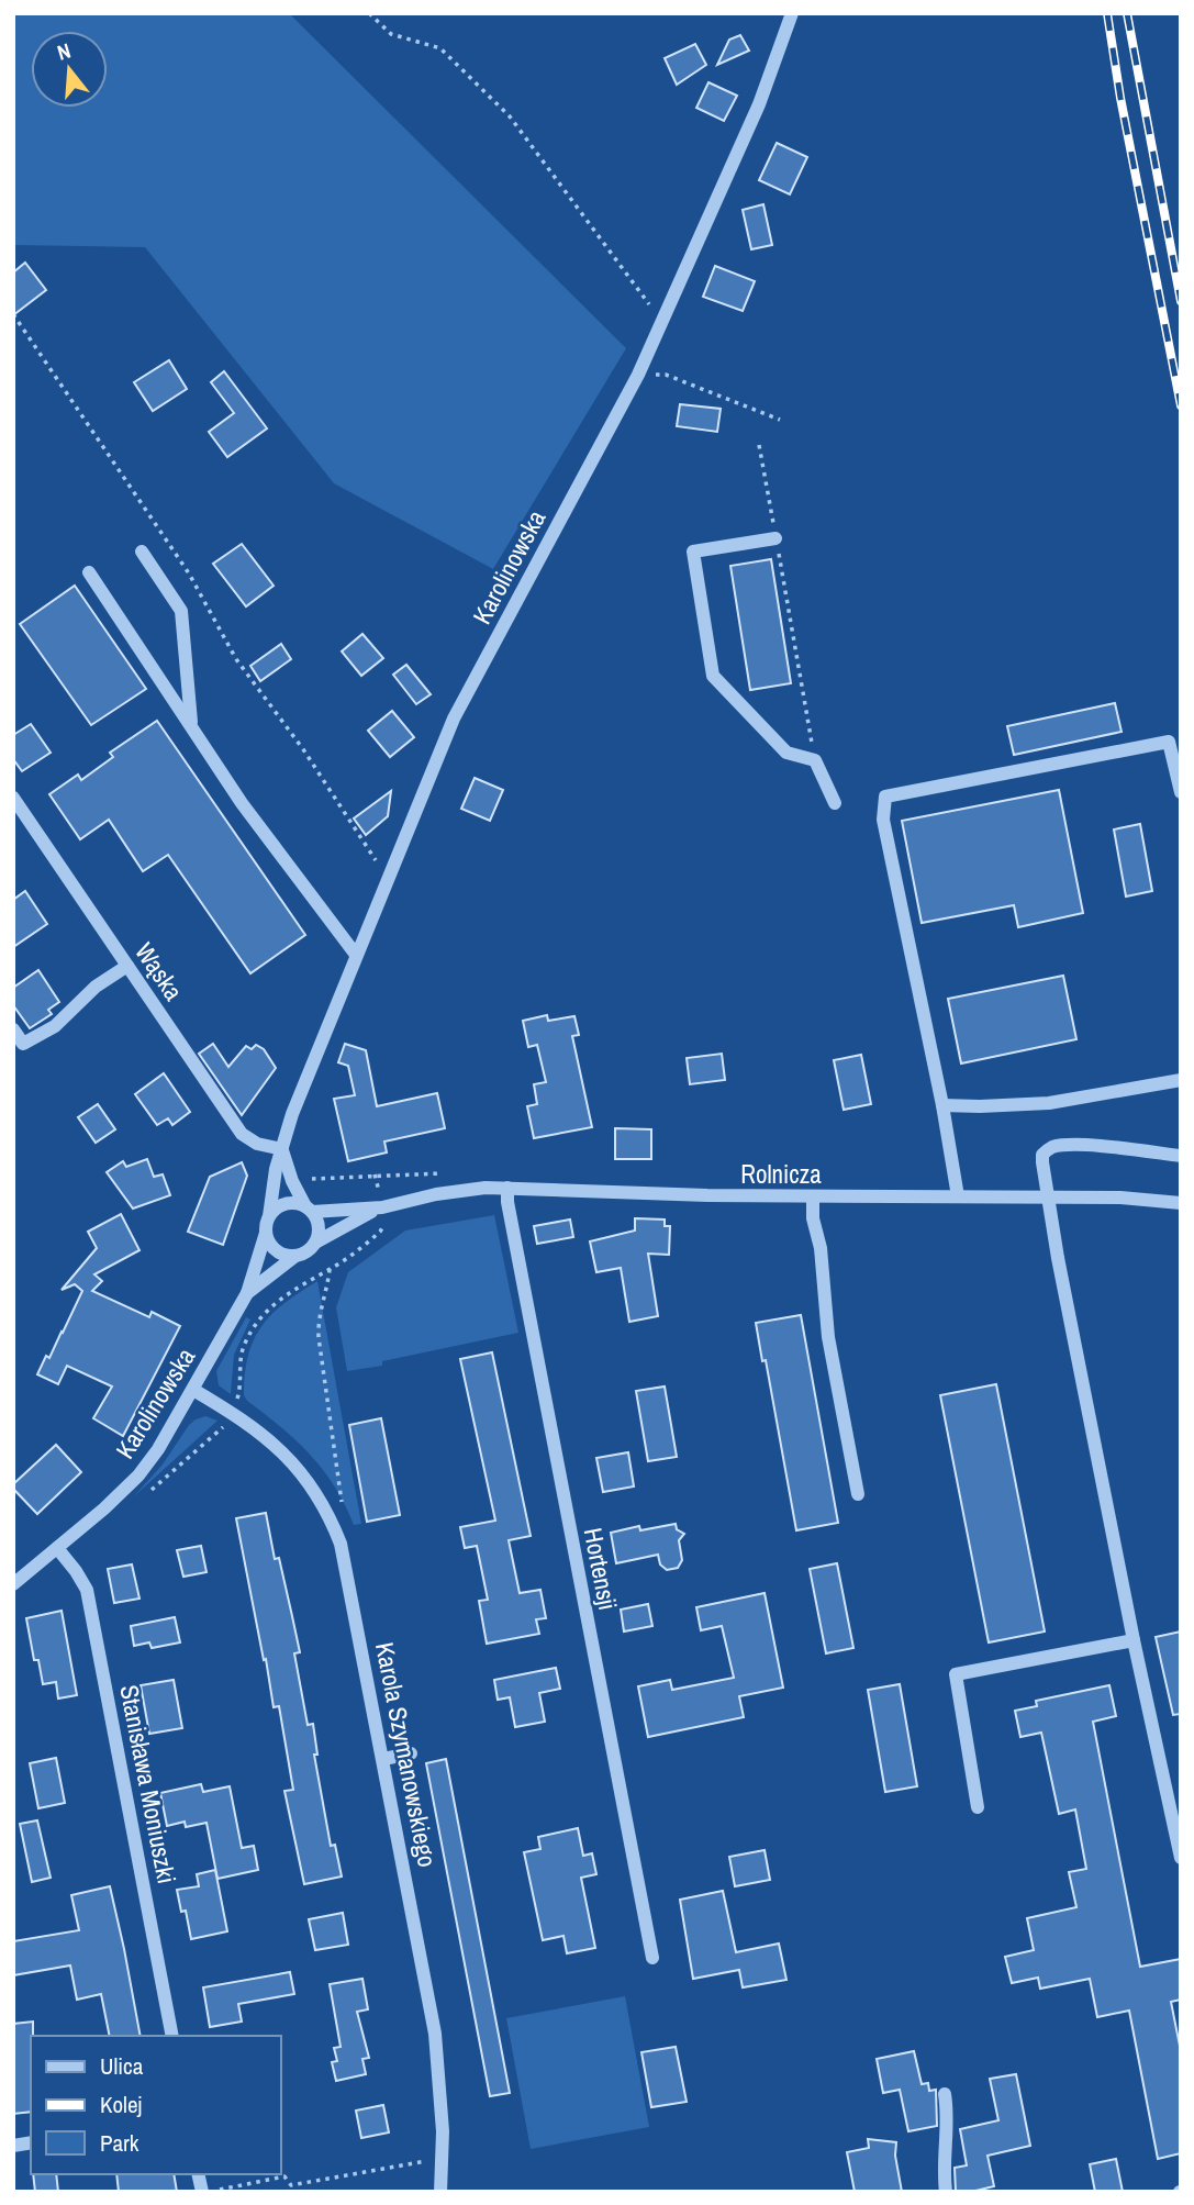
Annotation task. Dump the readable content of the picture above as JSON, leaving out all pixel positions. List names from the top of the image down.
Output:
{
  "streets": {
    "street": [
      "Karolinowska",
      "Wąska",
      "Rolnicza",
      "Hortensji",
      "Karola Szymanowskiego",
      "Stanisława Moniuszki"
    ]
  },
  "crossings": [
    ["Karolinowska", "Wąska"],
    ["Karolinowska", "Rolnicza"],
    ["Karolinowska", "Karola Szymanowskiego"],
    ["Karolinowska", "Stanisława Moniuszki"],
    ["Rolnicza", "Hortensji"]
  ],
  "legend": ["Ulica", "Kolej", "Park"],
  "north": "top"
}
